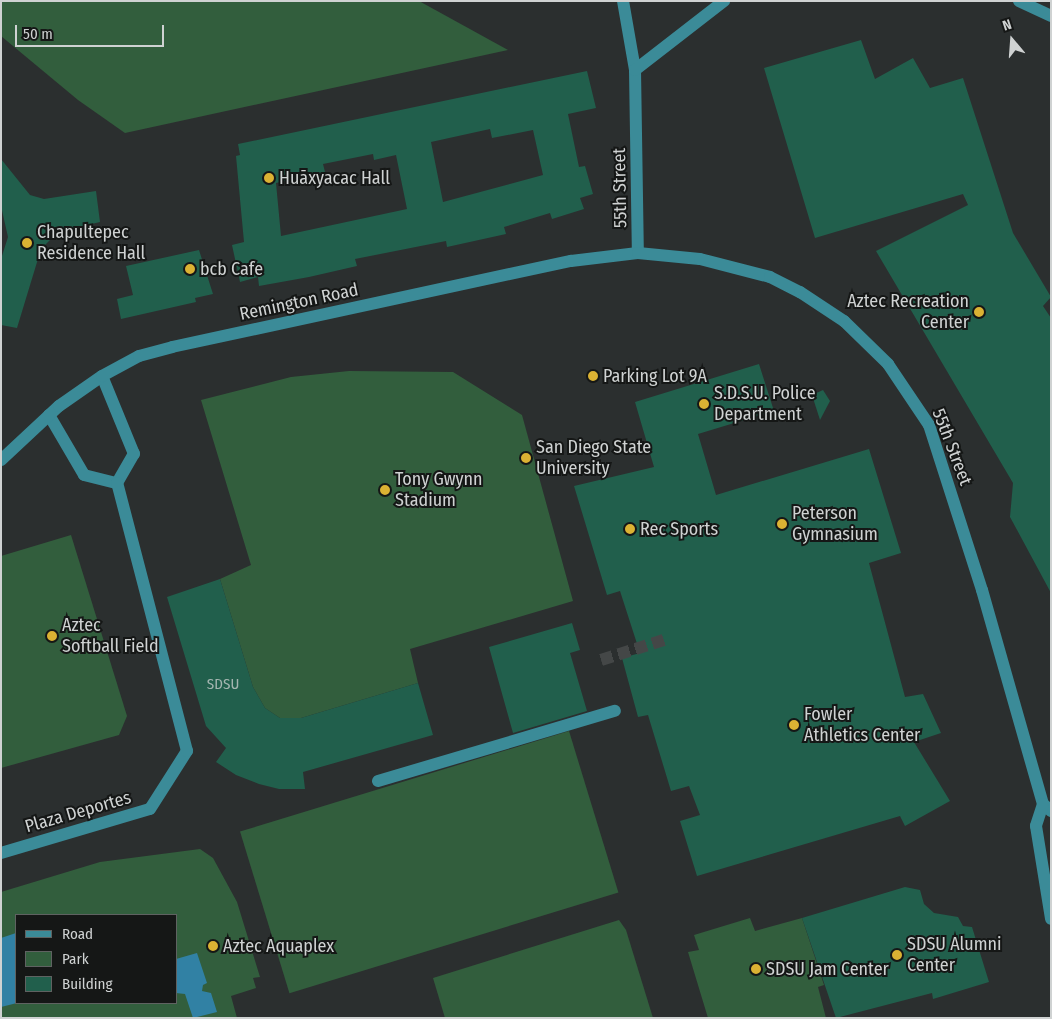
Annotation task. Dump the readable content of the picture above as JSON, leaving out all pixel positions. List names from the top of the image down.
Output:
{
  "streets": {
    "street": ["55th Street", "Remington Road", "Plaza Deportes"]
  },
  "crossings": [
    ["55th Street", "Remington Road"]
  ],
  "places": [
    "Huāxyacac Hall",
    "Chapultepec Residence Hall",
    "bcb Cafe",
    "Aztec Recreation Center",
    "Parking Lot 9A",
    "S.D.S.U. Police Department",
    "San Diego State University",
    "Tony Gwynn Stadium",
    "Peterson Gymnasium",
    "Rec Sports",
    "Aztec Softball Field",
    "Fowler Athletics Center",
    "Aztec Aquaplex",
    "SDSU Alumni Center",
    "SDSU Jam Center"
  ],
  "house_numbers": ["SDSU"],
  "legend": ["Road", "Park", "Building"],
  "scale_bar": "50 m",
  "north": "top"
}
